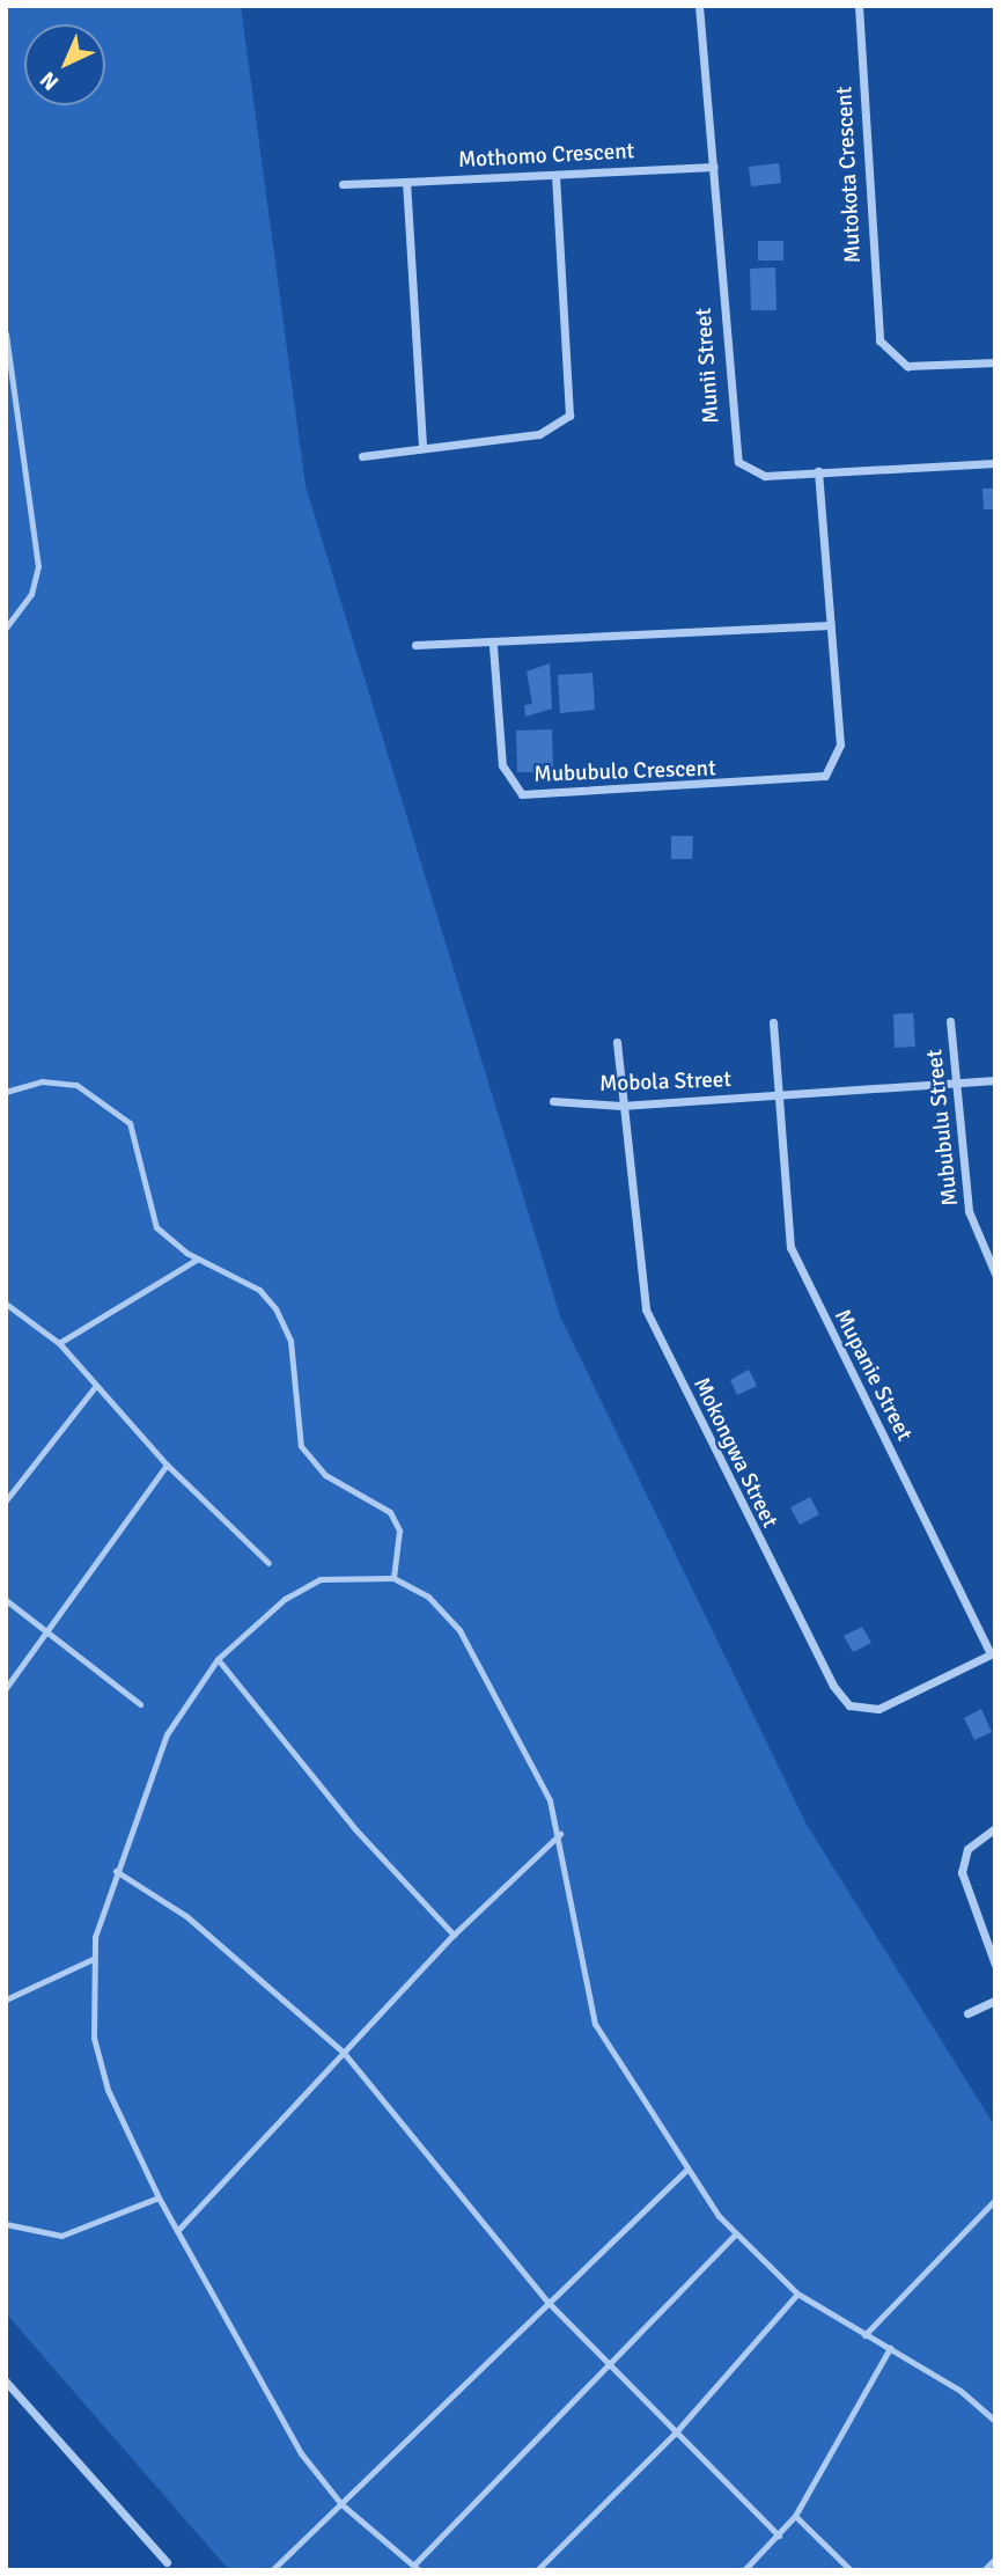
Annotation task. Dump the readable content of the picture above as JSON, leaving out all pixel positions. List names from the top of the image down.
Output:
{
  "streets": {
    "street": [
      "Mothomo Crescent",
      "Mutokota Crescent",
      "Munii Street",
      "Mububulo Crescent",
      "Mobola Street",
      "Mububulu Street",
      "Mupanie Street",
      "Mokongwa Street"
    ]
  },
  "crossings": [
    ["Mothomo Crescent", "Munii Street"],
    ["Munii Street", "Mububulo Crescent"],
    ["Mobola Street", "Mububulu Street"],
    ["Mobola Street", "Mupanie Street"],
    ["Mobola Street", "Mokongwa Street"],
    ["Mupanie Street", "Mokongwa Street"]
  ],
  "north": "bottom left"
}
